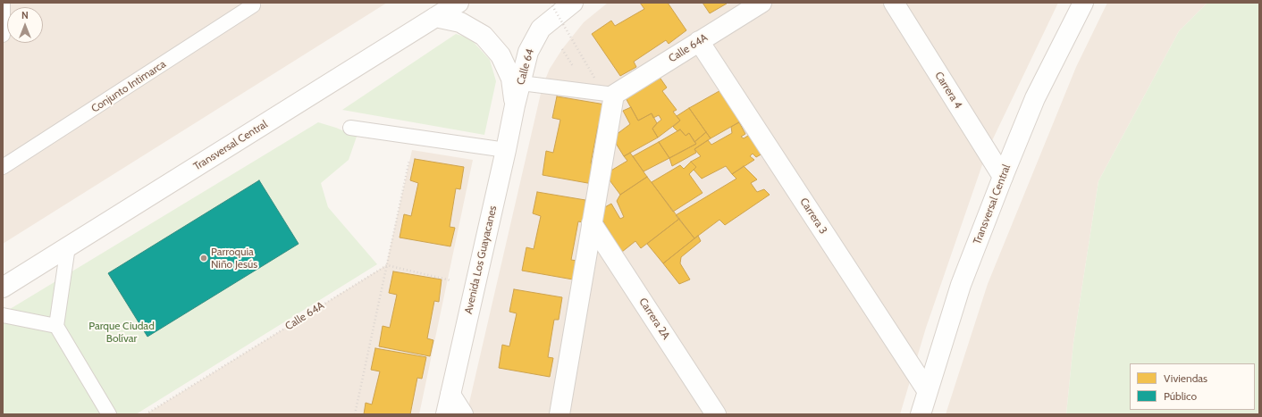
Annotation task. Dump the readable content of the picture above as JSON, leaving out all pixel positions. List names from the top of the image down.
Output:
{
  "streets": {
    "street": [
      "Calle 64A",
      "Calle 64",
      "Carrera 4",
      "Transversal Central",
      "Carrera 3",
      "Avenida Los Guayacanes",
      "Carrera 2A"
    ],
    "lane": ["Conjunto Intimarca"]
  },
  "crossings": [
    ["Calle 64A", "Carrera 3"],
    ["Calle 64", "Avenida Los Guayacanes"],
    ["Carrera 4", "Transversal Central"],
    ["Transversal Central", "Carrera 3"]
  ],
  "parks": ["Parque Ciudad Bolívar"],
  "places": ["Parroquia Niño Jesús"],
  "legend": ["Viviendas", "Público"],
  "north": "top"
}
